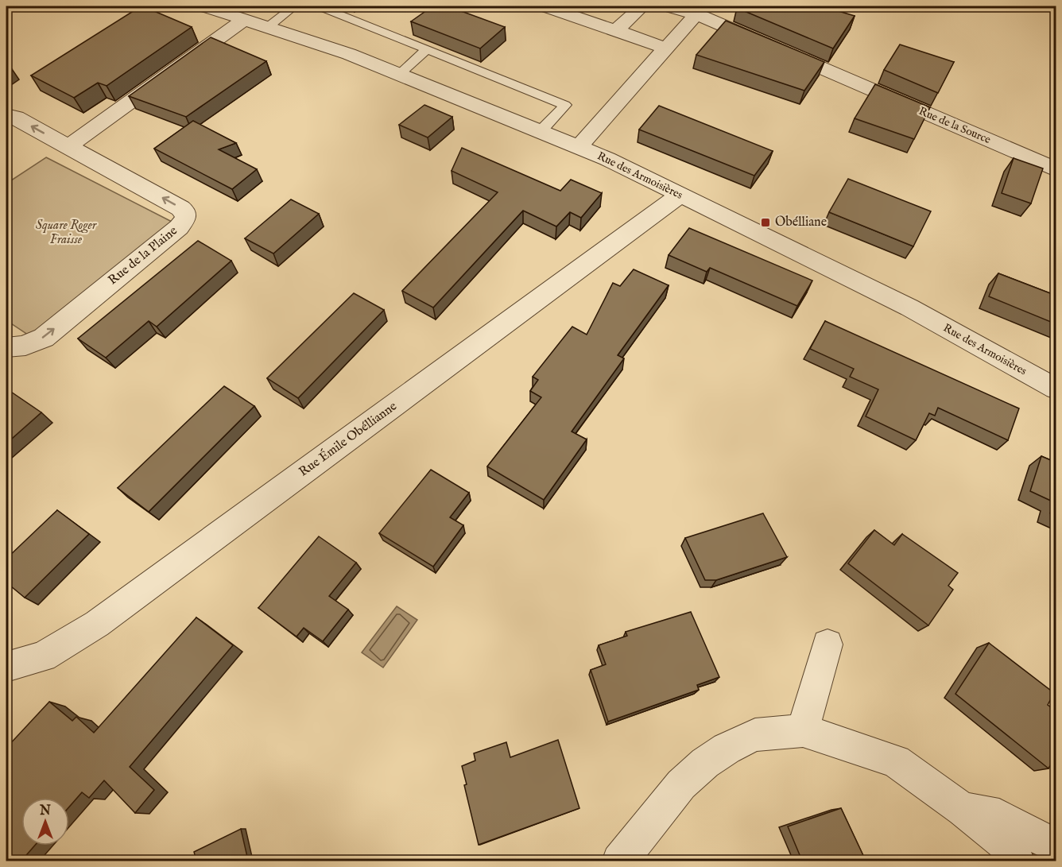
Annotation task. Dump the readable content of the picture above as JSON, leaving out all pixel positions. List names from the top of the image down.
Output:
{
  "streets": {
    "street": [
      "Rue de la Source",
      "Rue des Armoisières",
      "Rue de la Plaine",
      "Rue Émile Obéllianne"
    ]
  },
  "crossings": [
    ["Rue des Armoisières", "Rue Émile Obéllianne"]
  ],
  "parks": ["Square Roger Fraisse"],
  "places": {
    "transit": ["Obélliane"]
  },
  "north": "top"
}
